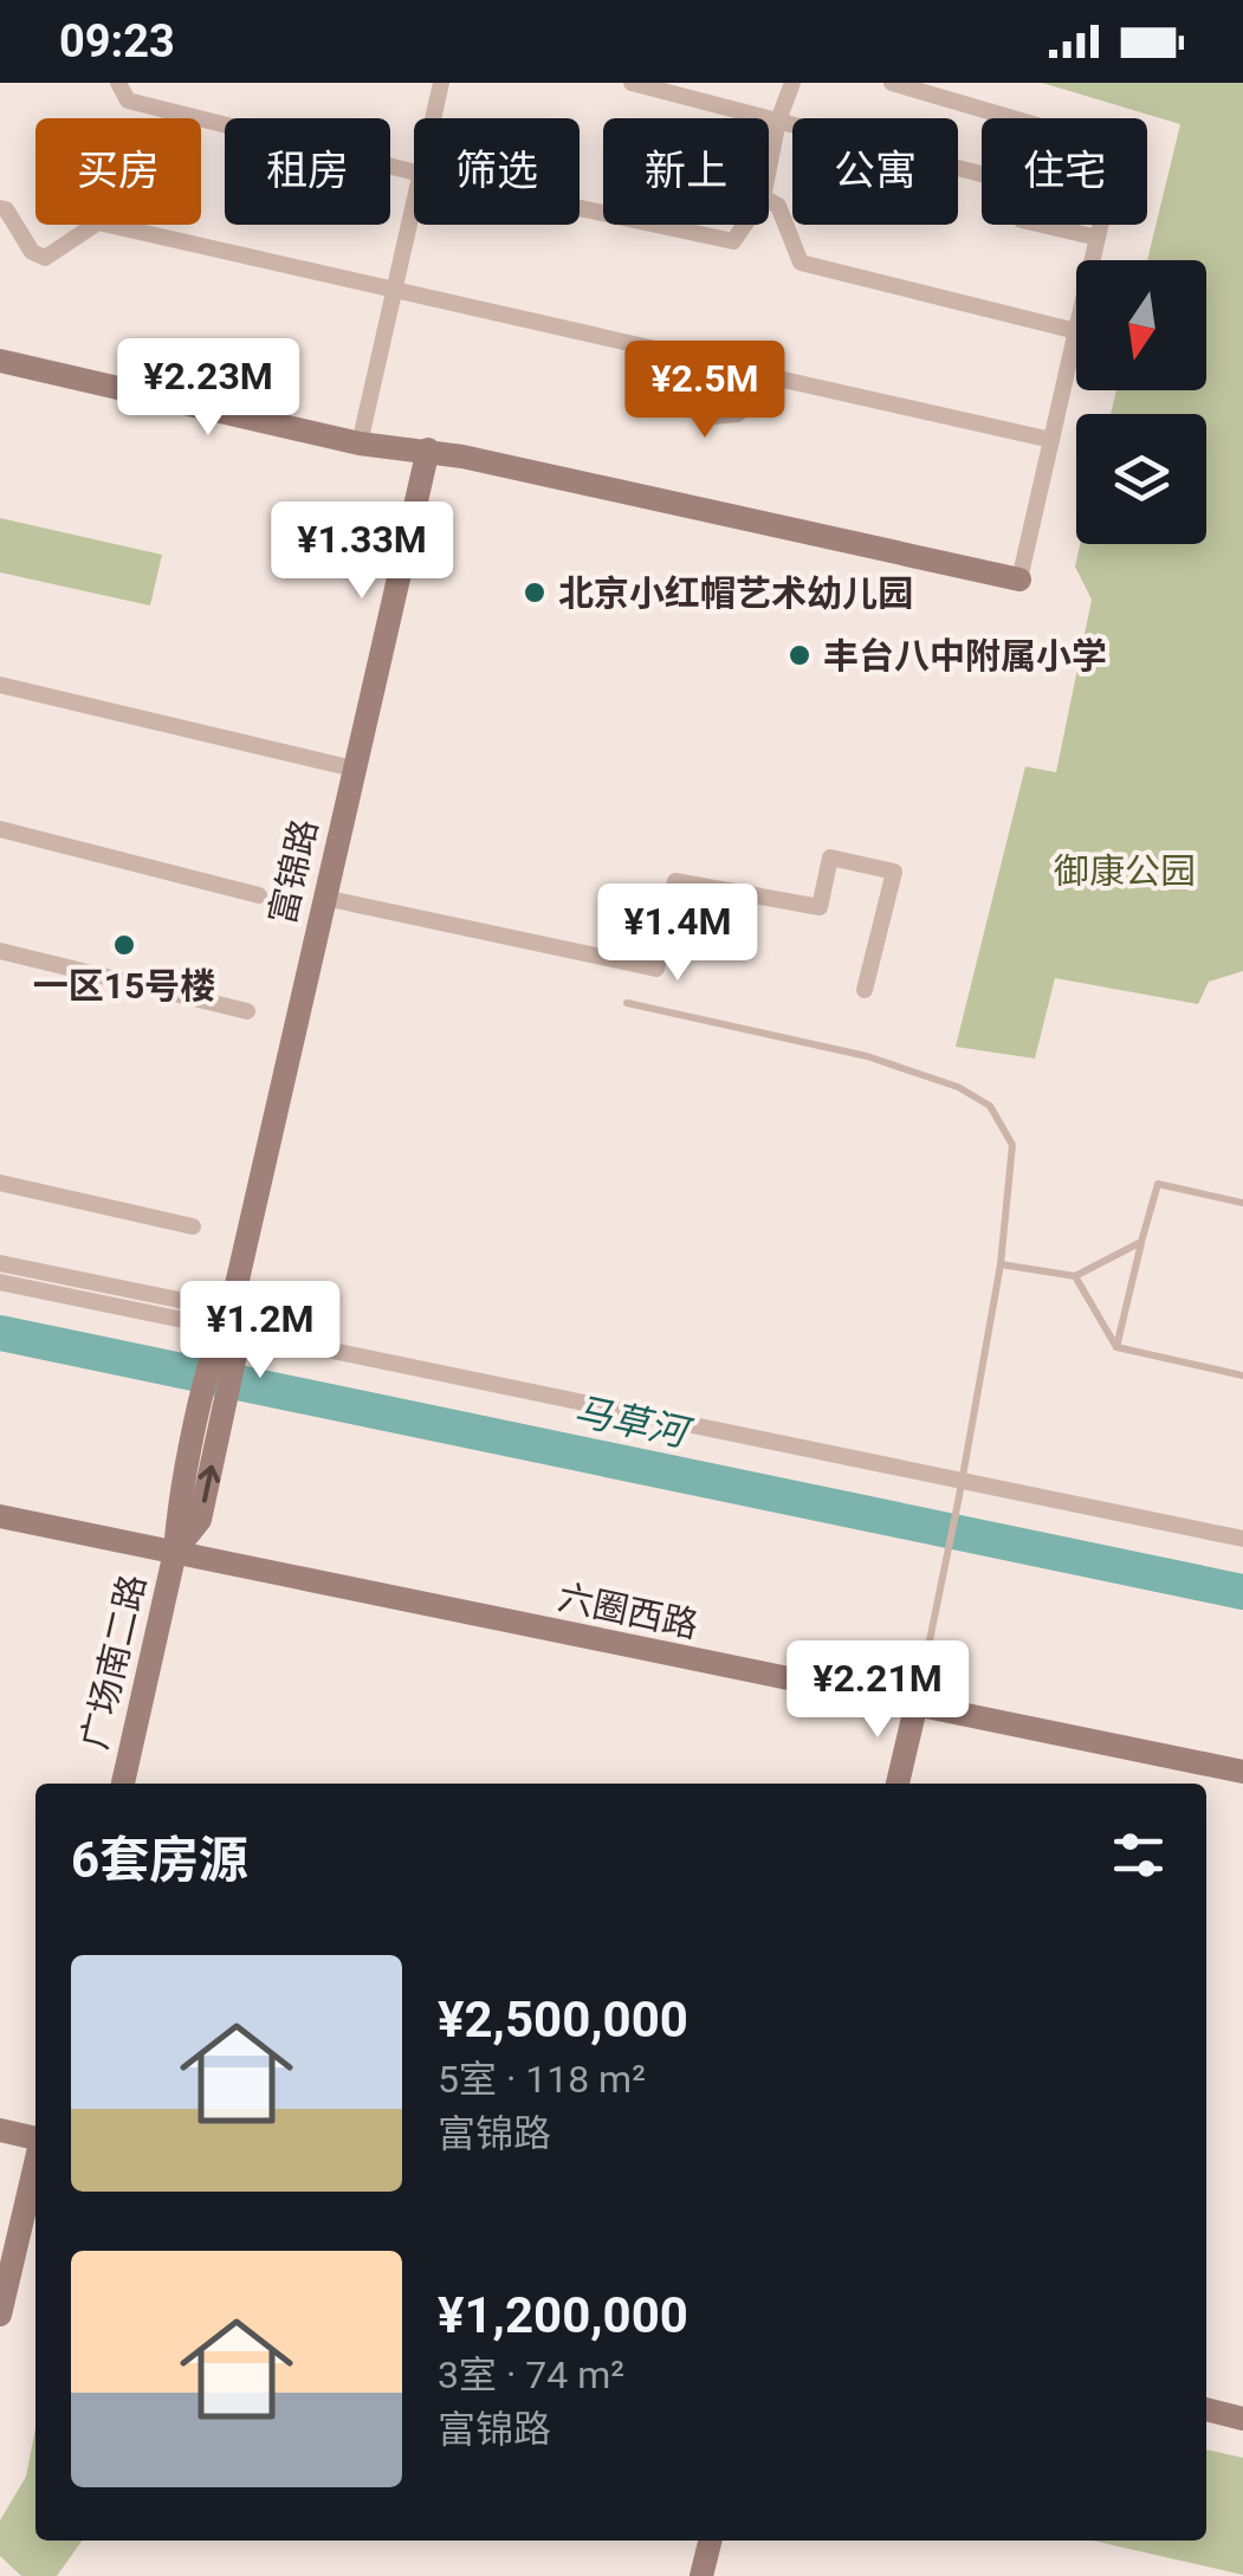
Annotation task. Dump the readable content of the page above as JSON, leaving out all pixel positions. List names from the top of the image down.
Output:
{
  "streets": {
    "street": ["富锦路", "六圈西路", "广场南二路"]
  },
  "crossings": [
    ["富锦路", "六圈西路"],
    ["富锦路", "广场南二路"],
    ["六圈西路", "广场南二路"]
  ],
  "water": ["马草河"],
  "parks": ["御康公园"],
  "places": ["北京小红帽艺术幼儿园", "丰台八中附属小学", "一区15号楼"],
  "north": "bottom",
  "page": {
    "status": "09:23",
    "chip": [
      "买房",
      "租房",
      "筛选",
      "新上",
      "公寓",
      "住宅"
    ],
    "price": [
      "¥2.23M",
      "¥2.5M",
      "¥1.33M",
      "¥1.4M",
      "¥1.2M",
      "¥2.21M"
    ],
    "heading": "6套房源",
    "list": [
      {
        "name": "¥2,500,000",
        "note": "5室 · 118 m² · 富锦路"
      },
      {
        "name": "¥1,200,000",
        "note": "3室 · 74 m² · 富锦路"
      }
    ]
  }
}
